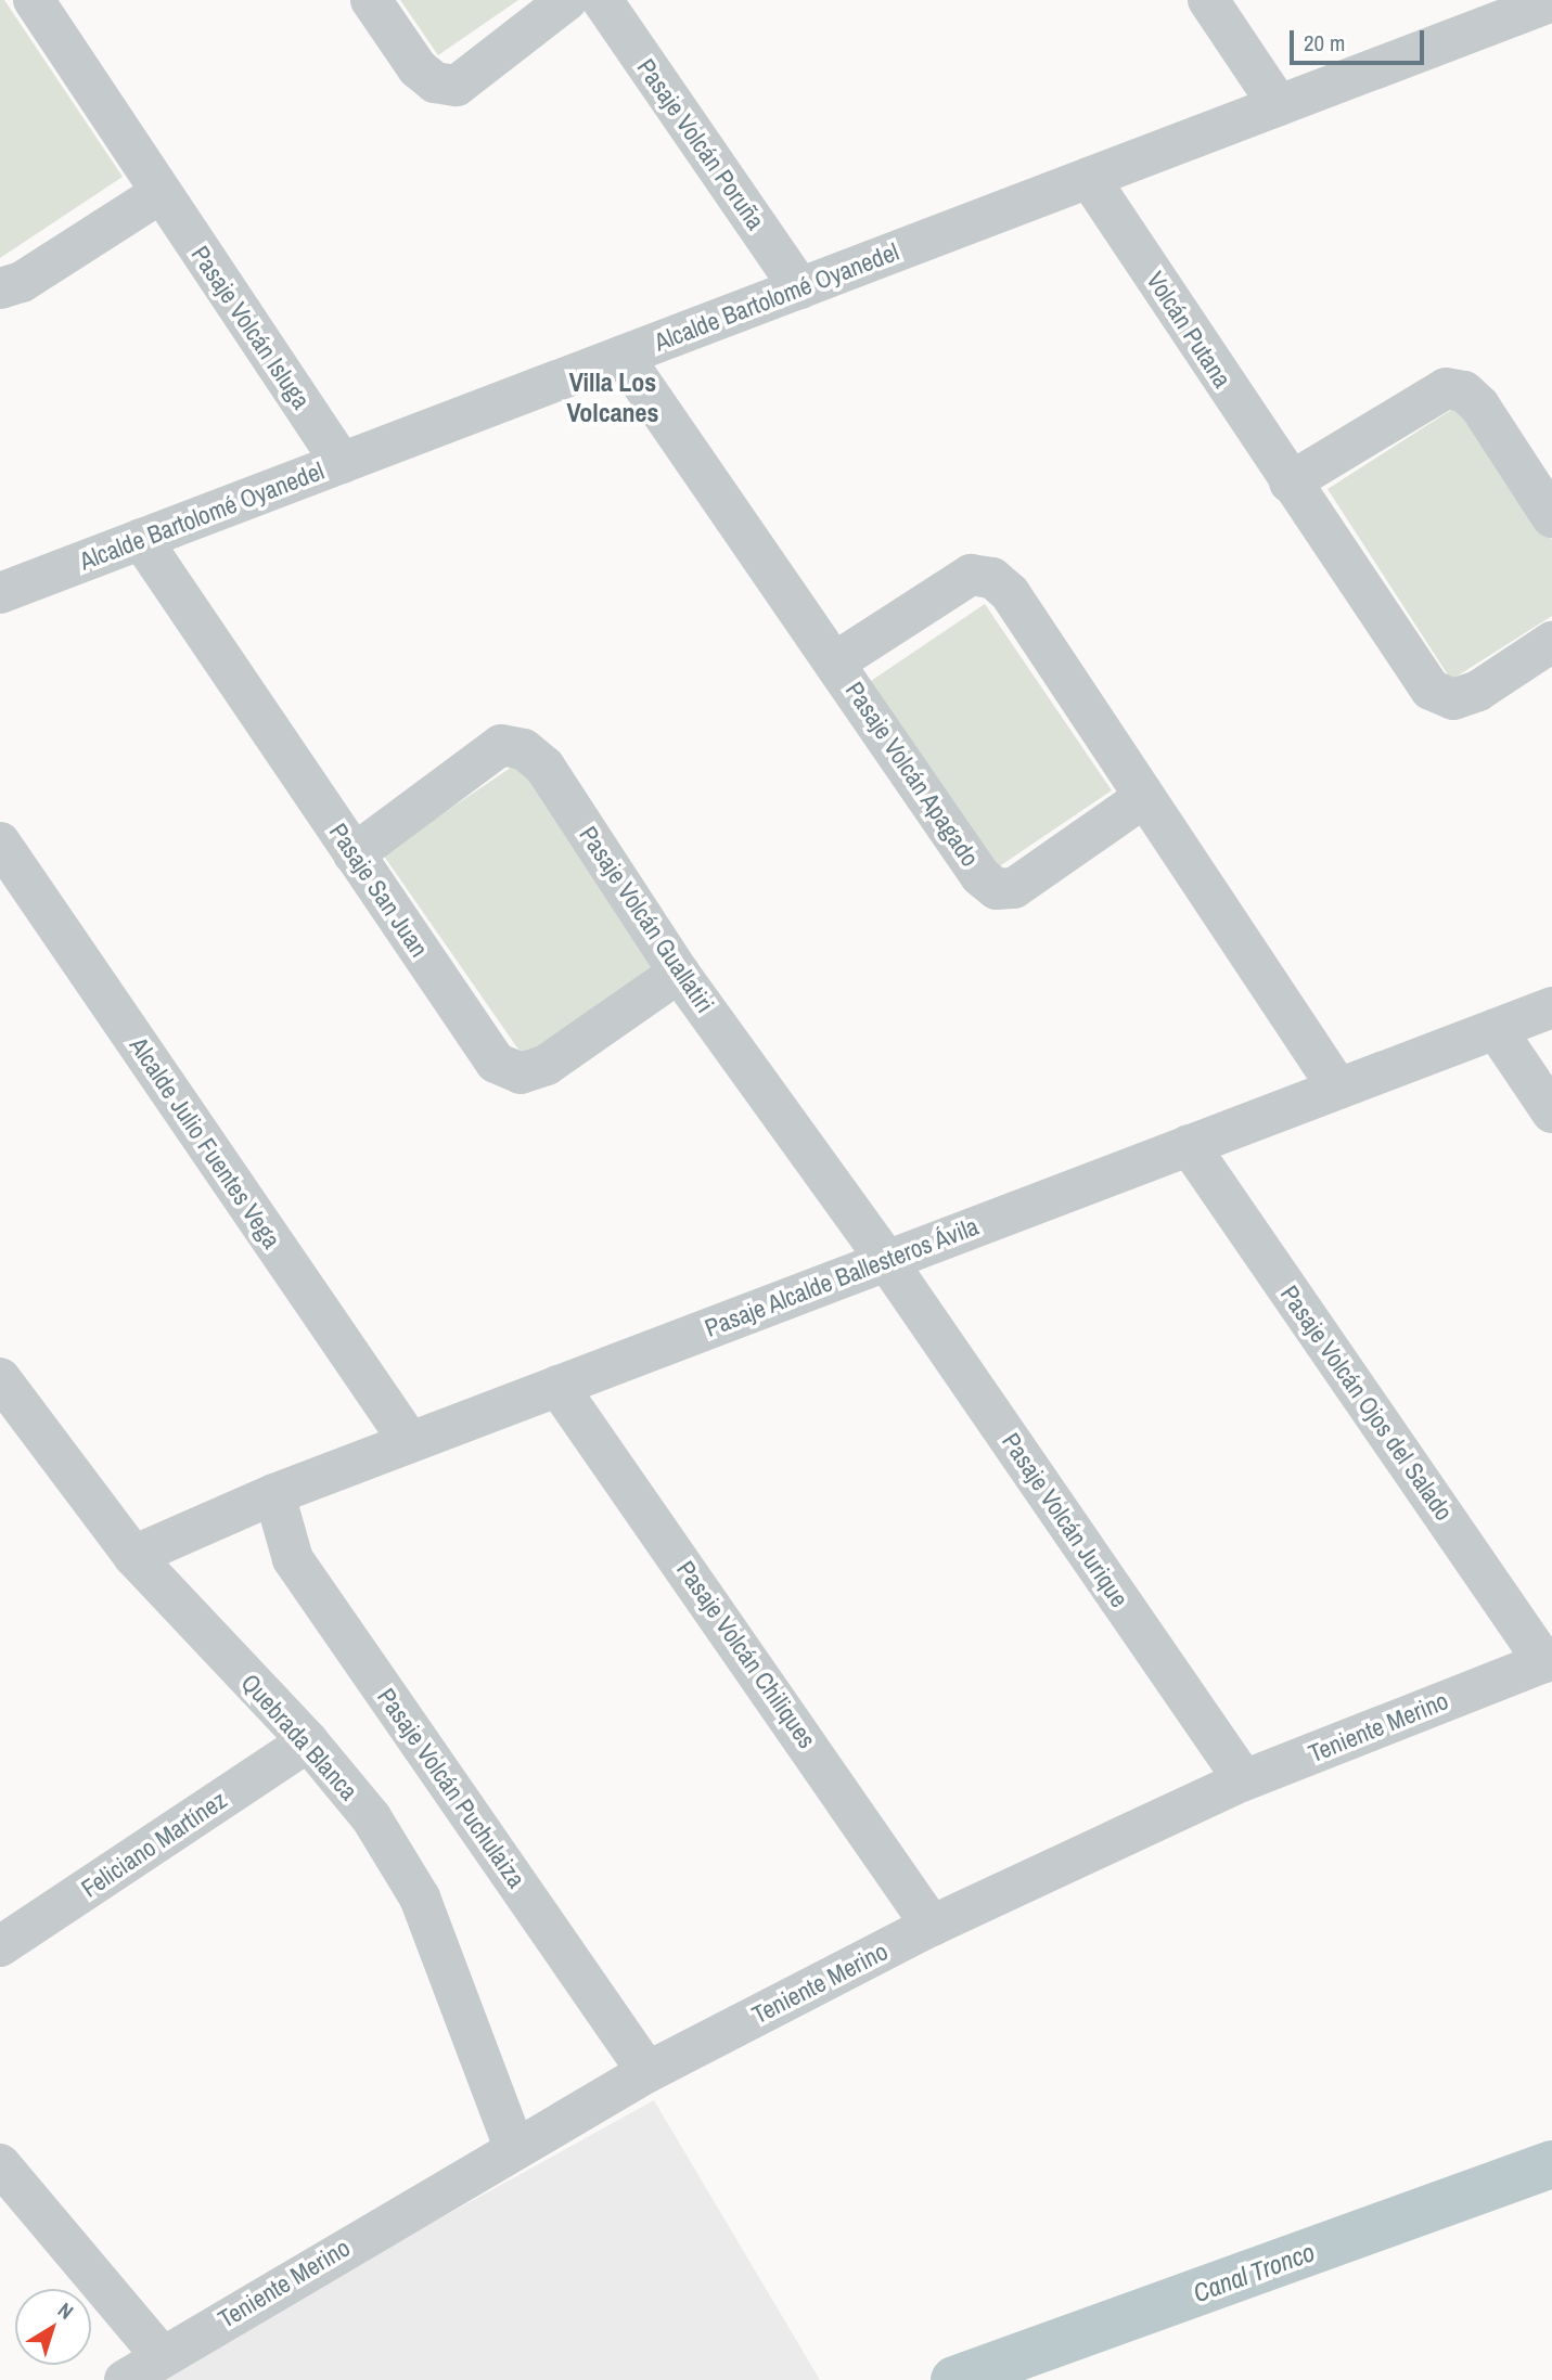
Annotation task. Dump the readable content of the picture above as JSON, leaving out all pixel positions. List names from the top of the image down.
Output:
{
  "streets": {
    "street": [
      "Pasaje Volcán Poruña",
      "Alcalde Bartolomé Oyanedel",
      "Pasaje Volcán Isluga",
      "Volcán Putana",
      "Pasaje Volcán Apagado",
      "Pasaje San Juan",
      "Pasaje Volcán Guallatiri",
      "Alcalde Julio Fuentes Vega",
      "Pasaje Alcalde Ballesteros Ávila",
      "Pasaje Volcán Ojos del Salado",
      "Pasaje Volcán Jurique",
      "Pasaje Volcán Chiliques",
      "Teniente Merino",
      "Quebrada Blanca",
      "Pasaje Volcán Puchulaiza",
      "Feliciano Martínez"
    ]
  },
  "crossings": [
    ["Pasaje Volcán Poruña", "Alcalde Bartolomé Oyanedel"],
    ["Alcalde Bartolomé Oyanedel", "Pasaje Volcán Isluga"],
    ["Alcalde Bartolomé Oyanedel", "Volcán Putana"],
    ["Alcalde Bartolomé Oyanedel", "Pasaje Volcán Apagado"],
    ["Alcalde Bartolomé Oyanedel", "Pasaje San Juan"],
    ["Pasaje Volcán Apagado", "Pasaje Alcalde Ballesteros Ávila"],
    ["Pasaje San Juan", "Pasaje Volcán Guallatiri"],
    ["Pasaje Volcán Guallatiri", "Pasaje Alcalde Ballesteros Ávila"],
    ["Pasaje Volcán Guallatiri", "Pasaje Volcán Jurique"],
    ["Alcalde Julio Fuentes Vega", "Pasaje Alcalde Ballesteros Ávila"],
    ["Pasaje Alcalde Ballesteros Ávila", "Pasaje Volcán Ojos del Salado"],
    ["Pasaje Alcalde Ballesteros Ávila", "Pasaje Volcán Jurique"],
    ["Pasaje Alcalde Ballesteros Ávila", "Pasaje Volcán Chiliques"],
    ["Pasaje Alcalde Ballesteros Ávila", "Quebrada Blanca"],
    ["Pasaje Alcalde Ballesteros Ávila", "Pasaje Volcán Puchulaiza"],
    ["Pasaje Volcán Ojos del Salado", "Teniente Merino"],
    ["Pasaje Volcán Jurique", "Teniente Merino"],
    ["Pasaje Volcán Chiliques", "Teniente Merino"],
    ["Teniente Merino", "Quebrada Blanca"],
    ["Teniente Merino", "Pasaje Volcán Puchulaiza"],
    ["Quebrada Blanca", "Feliciano Martínez"]
  ],
  "districts": ["Villa Los Volcanes"],
  "water": ["Canal Tronco"],
  "scale_bar": "20 m",
  "north": "top right"
}
